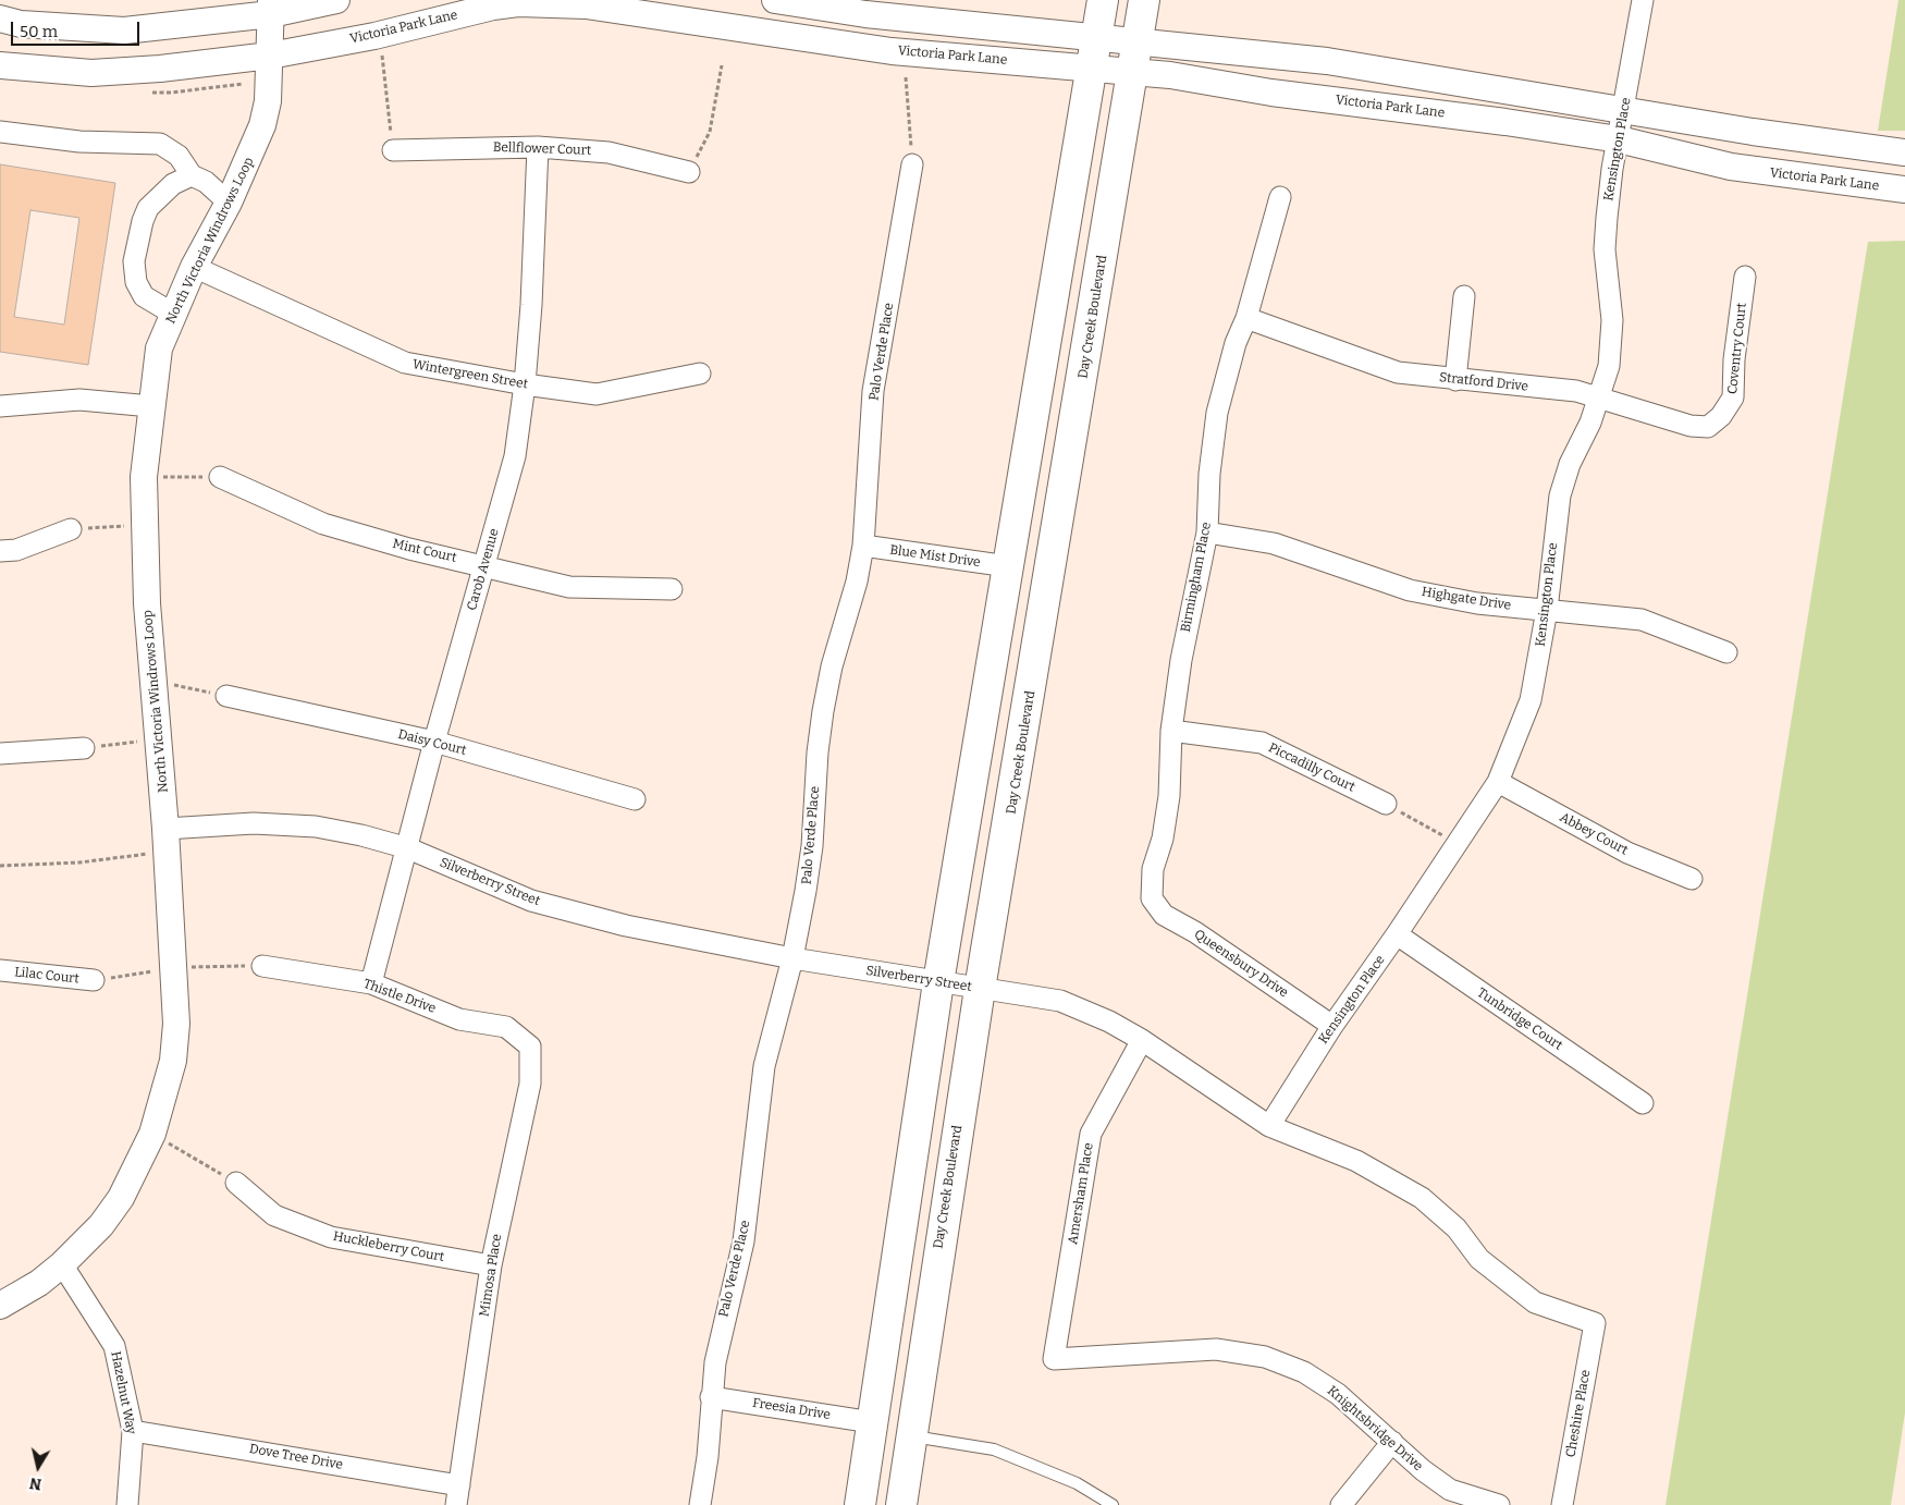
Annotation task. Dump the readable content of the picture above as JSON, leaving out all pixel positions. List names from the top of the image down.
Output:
{
  "streets": {
    "main road": ["Day Creek Boulevard"],
    "street": [
      "Victoria Park Lane",
      "Bellflower Court",
      "Kensington Place",
      "North Victoria Windrows Loop",
      "Coventry Court",
      "Palo Verde Place",
      "Wintergreen Street",
      "Stratford Drive",
      "Mint Court",
      "Blue Mist Drive",
      "Carob Avenue",
      "Birmingham Place",
      "Highgate Drive",
      "Daisy Court",
      "Piccadilly Court",
      "Abbey Court",
      "Silverberry Street",
      "Queensbury Drive",
      "Lilac Court",
      "Thistle Drive",
      "Tunbridge Court",
      "Amersham Place",
      "Huckleberry Court",
      "Mimosa Place",
      "Hazelnut Way",
      "Freesia Drive",
      "Cheshire Place",
      "Knightsbridge Drive",
      "Dove Tree Drive"
    ]
  },
  "crossings": [
    ["Victoria Park Lane", "Kensington Place"],
    ["Victoria Park Lane", "North Victoria Windrows Loop"],
    ["Victoria Park Lane", "Day Creek Boulevard"],
    ["Bellflower Court", "Carob Avenue"],
    ["Kensington Place", "Stratford Drive"],
    ["Kensington Place", "Highgate Drive"],
    ["Kensington Place", "Abbey Court"],
    ["Kensington Place", "Silverberry Street"],
    ["Kensington Place", "Queensbury Drive"],
    ["Kensington Place", "Tunbridge Court"],
    ["North Victoria Windrows Loop", "Wintergreen Street"],
    ["North Victoria Windrows Loop", "Silverberry Street"],
    ["North Victoria Windrows Loop", "Hazelnut Way"],
    ["Day Creek Boulevard", "Silverberry Street"],
    ["Coventry Court", "Stratford Drive"],
    ["Palo Verde Place", "Blue Mist Drive"],
    ["Palo Verde Place", "Silverberry Street"],
    ["Palo Verde Place", "Freesia Drive"],
    ["Wintergreen Street", "Carob Avenue"],
    ["Stratford Drive", "Birmingham Place"],
    ["Mint Court", "Carob Avenue"],
    ["Carob Avenue", "Daisy Court"],
    ["Carob Avenue", "Silverberry Street"],
    ["Carob Avenue", "Thistle Drive"],
    ["Birmingham Place", "Highgate Drive"],
    ["Birmingham Place", "Piccadilly Court"],
    ["Birmingham Place", "Queensbury Drive"],
    ["Silverberry Street", "Amersham Place"],
    ["Silverberry Street", "Cheshire Place"],
    ["Thistle Drive", "Mimosa Place"],
    ["Amersham Place", "Knightsbridge Drive"],
    ["Huckleberry Court", "Mimosa Place"],
    ["Mimosa Place", "Dove Tree Drive"],
    ["Hazelnut Way", "Dove Tree Drive"]
  ],
  "scale_bar": "50 m",
  "north": "bottom"
}
